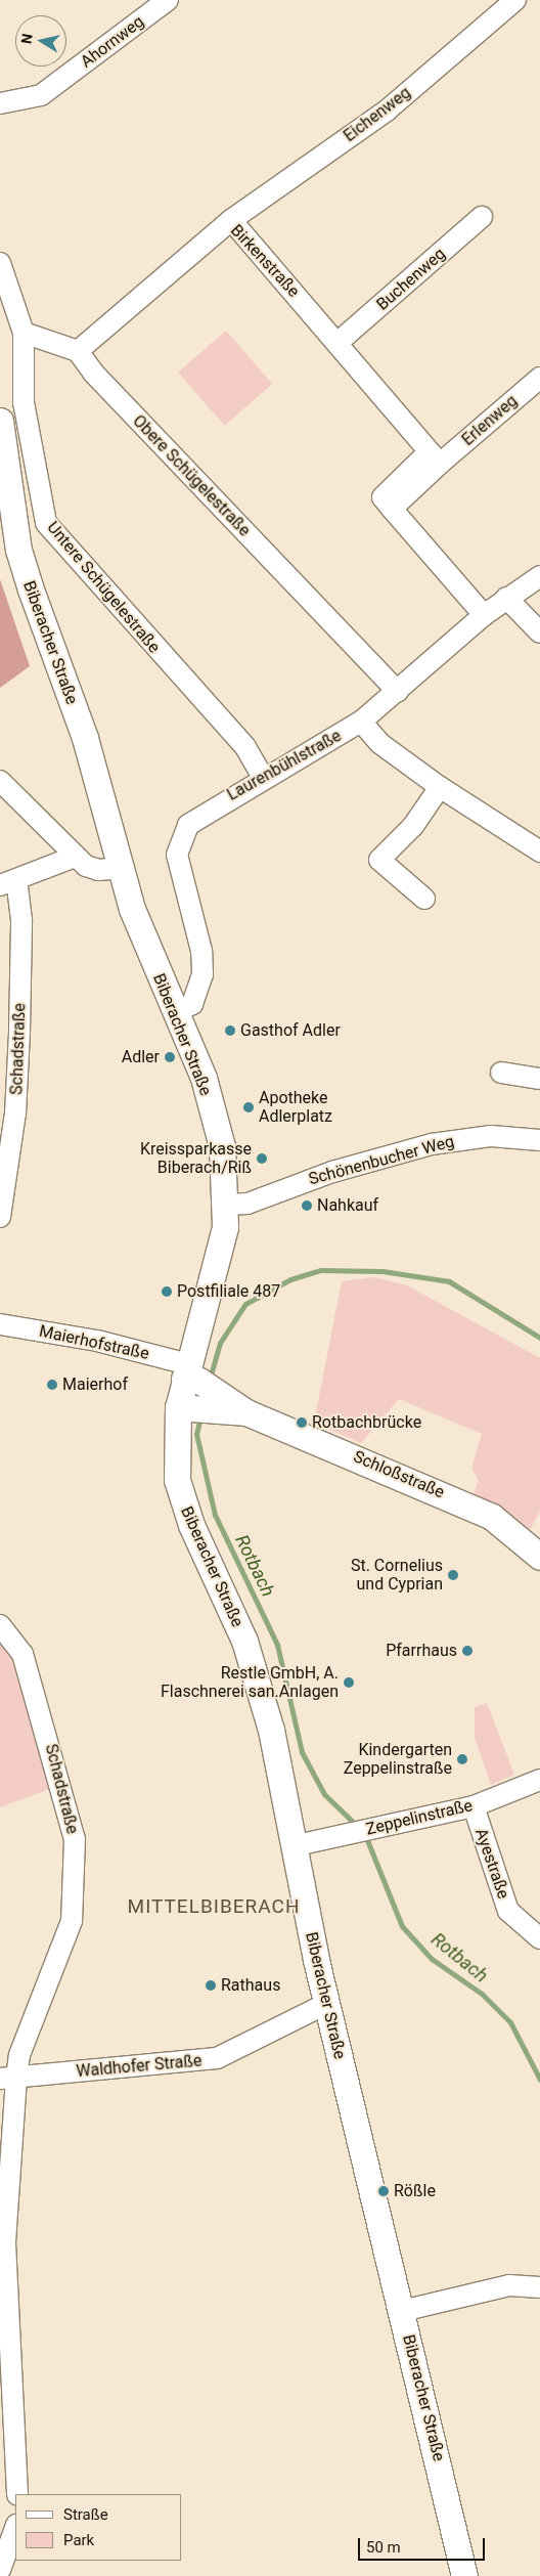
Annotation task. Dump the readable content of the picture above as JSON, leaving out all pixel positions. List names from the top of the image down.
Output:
{
  "streets": {
    "street": [
      "Ahornweg",
      "Eichenweg",
      "Birkenstraße",
      "Buchenweg",
      "Erlenweg",
      "Obere Schügelestraße",
      "Untere Schügelestraße",
      "Biberacher Straße",
      "Laurenbühlstraße",
      "Schadstraße",
      "Schönenbucher Weg",
      "Maierhofstraße",
      "Schloßstraße",
      "Zeppelinstraße",
      "Ayestraße",
      "Waldhofer Straße"
    ]
  },
  "crossings": [
    ["Eichenweg", "Birkenstraße"],
    ["Birkenstraße", "Buchenweg"],
    ["Birkenstraße", "Erlenweg"],
    ["Birkenstraße", "Obere Schügelestraße"],
    ["Obere Schügelestraße", "Laurenbühlstraße"],
    ["Untere Schügelestraße", "Laurenbühlstraße"],
    ["Biberacher Straße", "Laurenbühlstraße"],
    ["Biberacher Straße", "Schönenbucher Weg"],
    ["Biberacher Straße", "Maierhofstraße"],
    ["Biberacher Straße", "Schloßstraße"],
    ["Biberacher Straße", "Zeppelinstraße"],
    ["Biberacher Straße", "Waldhofer Straße"],
    ["Schadstraße", "Waldhofer Straße"],
    ["Maierhofstraße", "Schloßstraße"],
    ["Zeppelinstraße", "Ayestraße"]
  ],
  "districts": ["MITTELBIBERACH"],
  "water": ["Rotbach"],
  "places": [
    "Gasthof Adler",
    "Adler",
    "Apotheke Adlerplatz",
    "Kreissparkasse Biberach/Riß",
    "Nahkauf",
    "Postfiliale 487",
    "Maierhof",
    "Rotbachbrücke",
    "St. Cornelius und Cyprian",
    "Pfarrhaus",
    "Restle GmbH, A. Flaschnerei san.Anlagen",
    "Kindergarten Zeppelinstraße",
    "Rathaus",
    "Rößle"
  ],
  "legend": ["Straße", "Park"],
  "scale_bar": "50 m",
  "north": "left"
}
